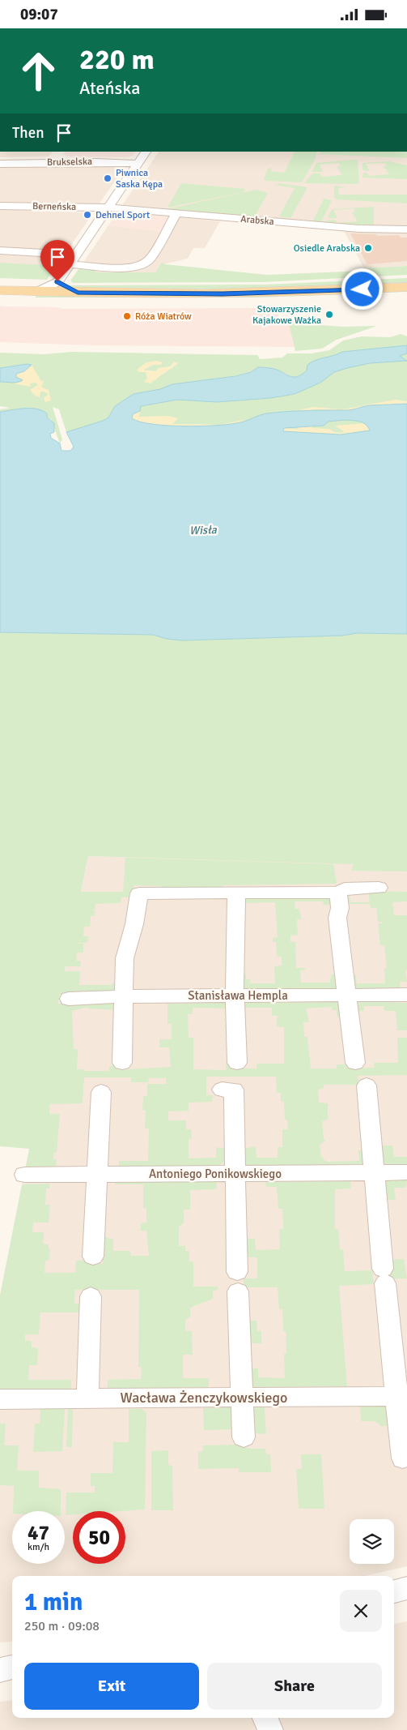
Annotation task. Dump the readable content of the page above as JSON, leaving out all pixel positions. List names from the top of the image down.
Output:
{
  "streets": {
    "street": [
      "Brukselska",
      "Berneńska",
      "Arabska",
      "Stanisława Hempla",
      "Antoniego Ponikowskiego",
      "Wacława Żenczykowskiego"
    ]
  },
  "crossings": [
    ["Berneńska", "Arabska"]
  ],
  "water": ["Wisła"],
  "places": [
    "Piwnica Saska Kępa",
    "Dehnel Sport",
    "Osiedle Arabska",
    "Stowarzyszenie Kajakowe Ważka",
    "Róża Wiatrów"
  ],
  "page": {
    "status": "09:07",
    "turn": ["220 m", "Ateńska"],
    "then": "Then",
    "speed": "47 km/h",
    "limit": "50",
    "heading": ["1 min", "250 m · 09:08"],
    "buttons": ["Exit", "Share"]
  }
}
